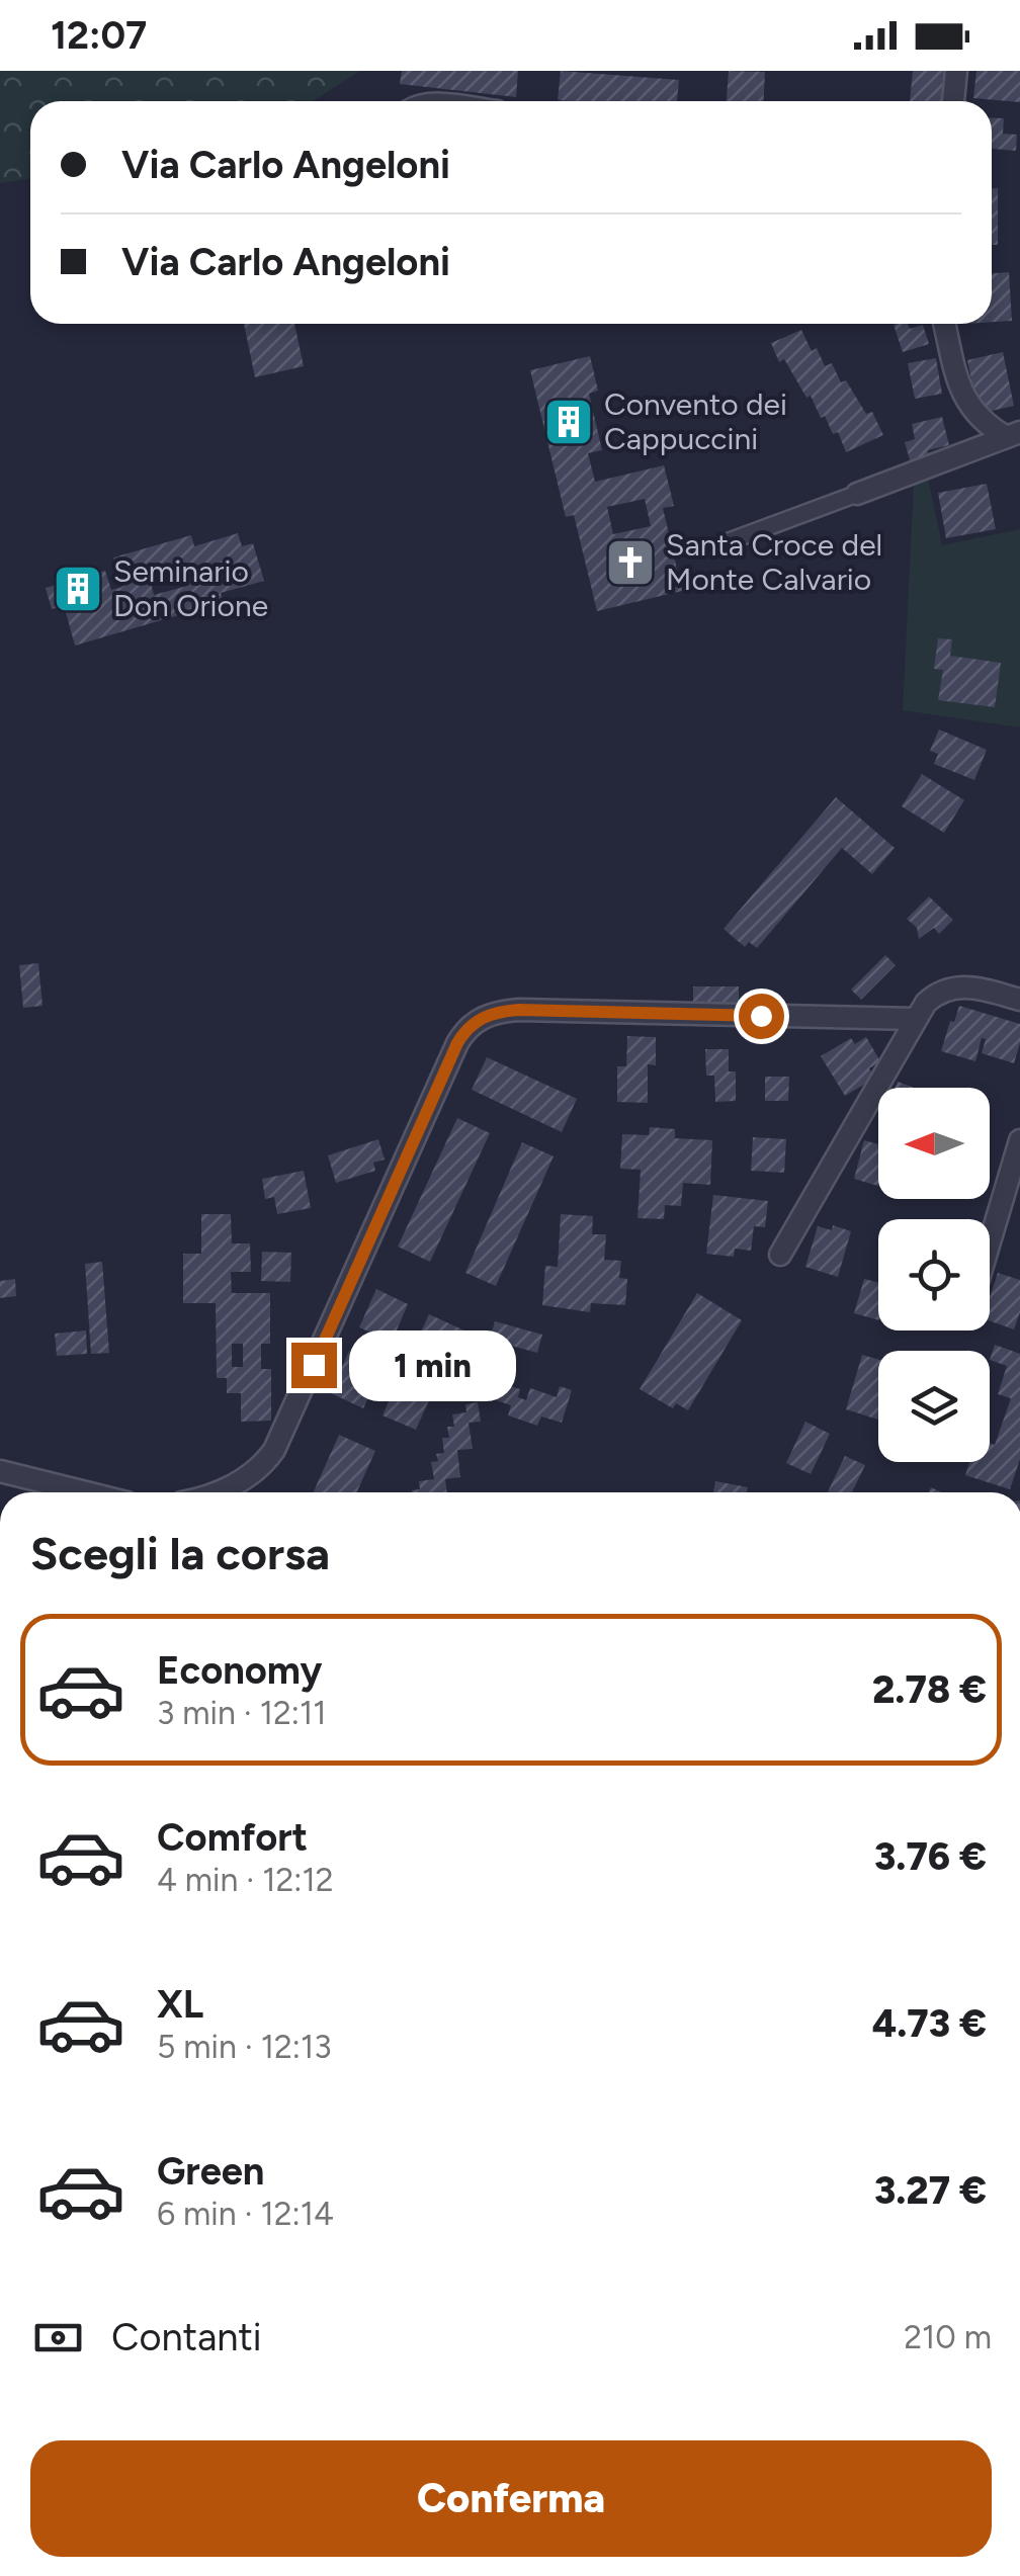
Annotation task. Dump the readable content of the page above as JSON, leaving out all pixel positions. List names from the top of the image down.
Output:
{
  "places": {
    "building": ["Convento dei Cappuccini", "Seminario Don Orione"],
    "church": ["Santa Croce del Monte Calvario"]
  },
  "north": "left",
  "page": {
    "status": "12:07",
    "banner": ["Via Carlo Angeloni", "Via Carlo Angeloni"],
    "bubble": "1 min",
    "heading": "Scegli la corsa",
    "list": [
      {
        "name": "Economy",
        "note": "3 min · 12:11",
        "value": "2.78 €"
      },
      {
        "name": "Comfort",
        "note": "4 min · 12:12",
        "value": "3.76 €"
      },
      {
        "name": "XL",
        "note": "5 min · 12:13",
        "value": "4.73 €"
      },
      {
        "name": "Green",
        "note": "6 min · 12:14",
        "value": "3.27 €"
      }
    ],
    "pay": ["Contanti", "210 m"],
    "buttons": "Conferma"
  }
}
